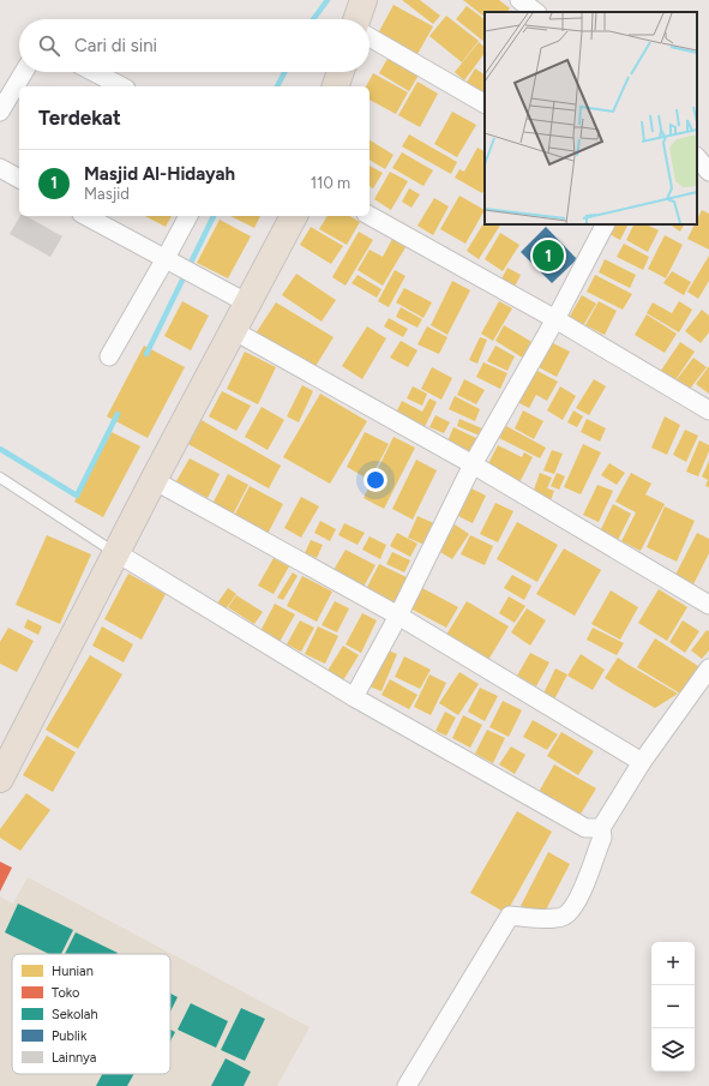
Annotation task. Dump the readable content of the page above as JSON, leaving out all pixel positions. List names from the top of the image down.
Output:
{
  "legend": [
    "Hunian",
    "Toko",
    "Sekolah",
    "Publik",
    "Lainnya"
  ],
  "page": {
    "search": "Cari di sini",
    "heading": "Terdekat",
    "list": [
      {
        "mark": "1",
        "name": "Masjid Al-Hidayah",
        "note": "Masjid",
        "value": "110 m"
      }
    ],
    "pins": "1",
    "map_buttons": ["+", "−"]
  }
}
